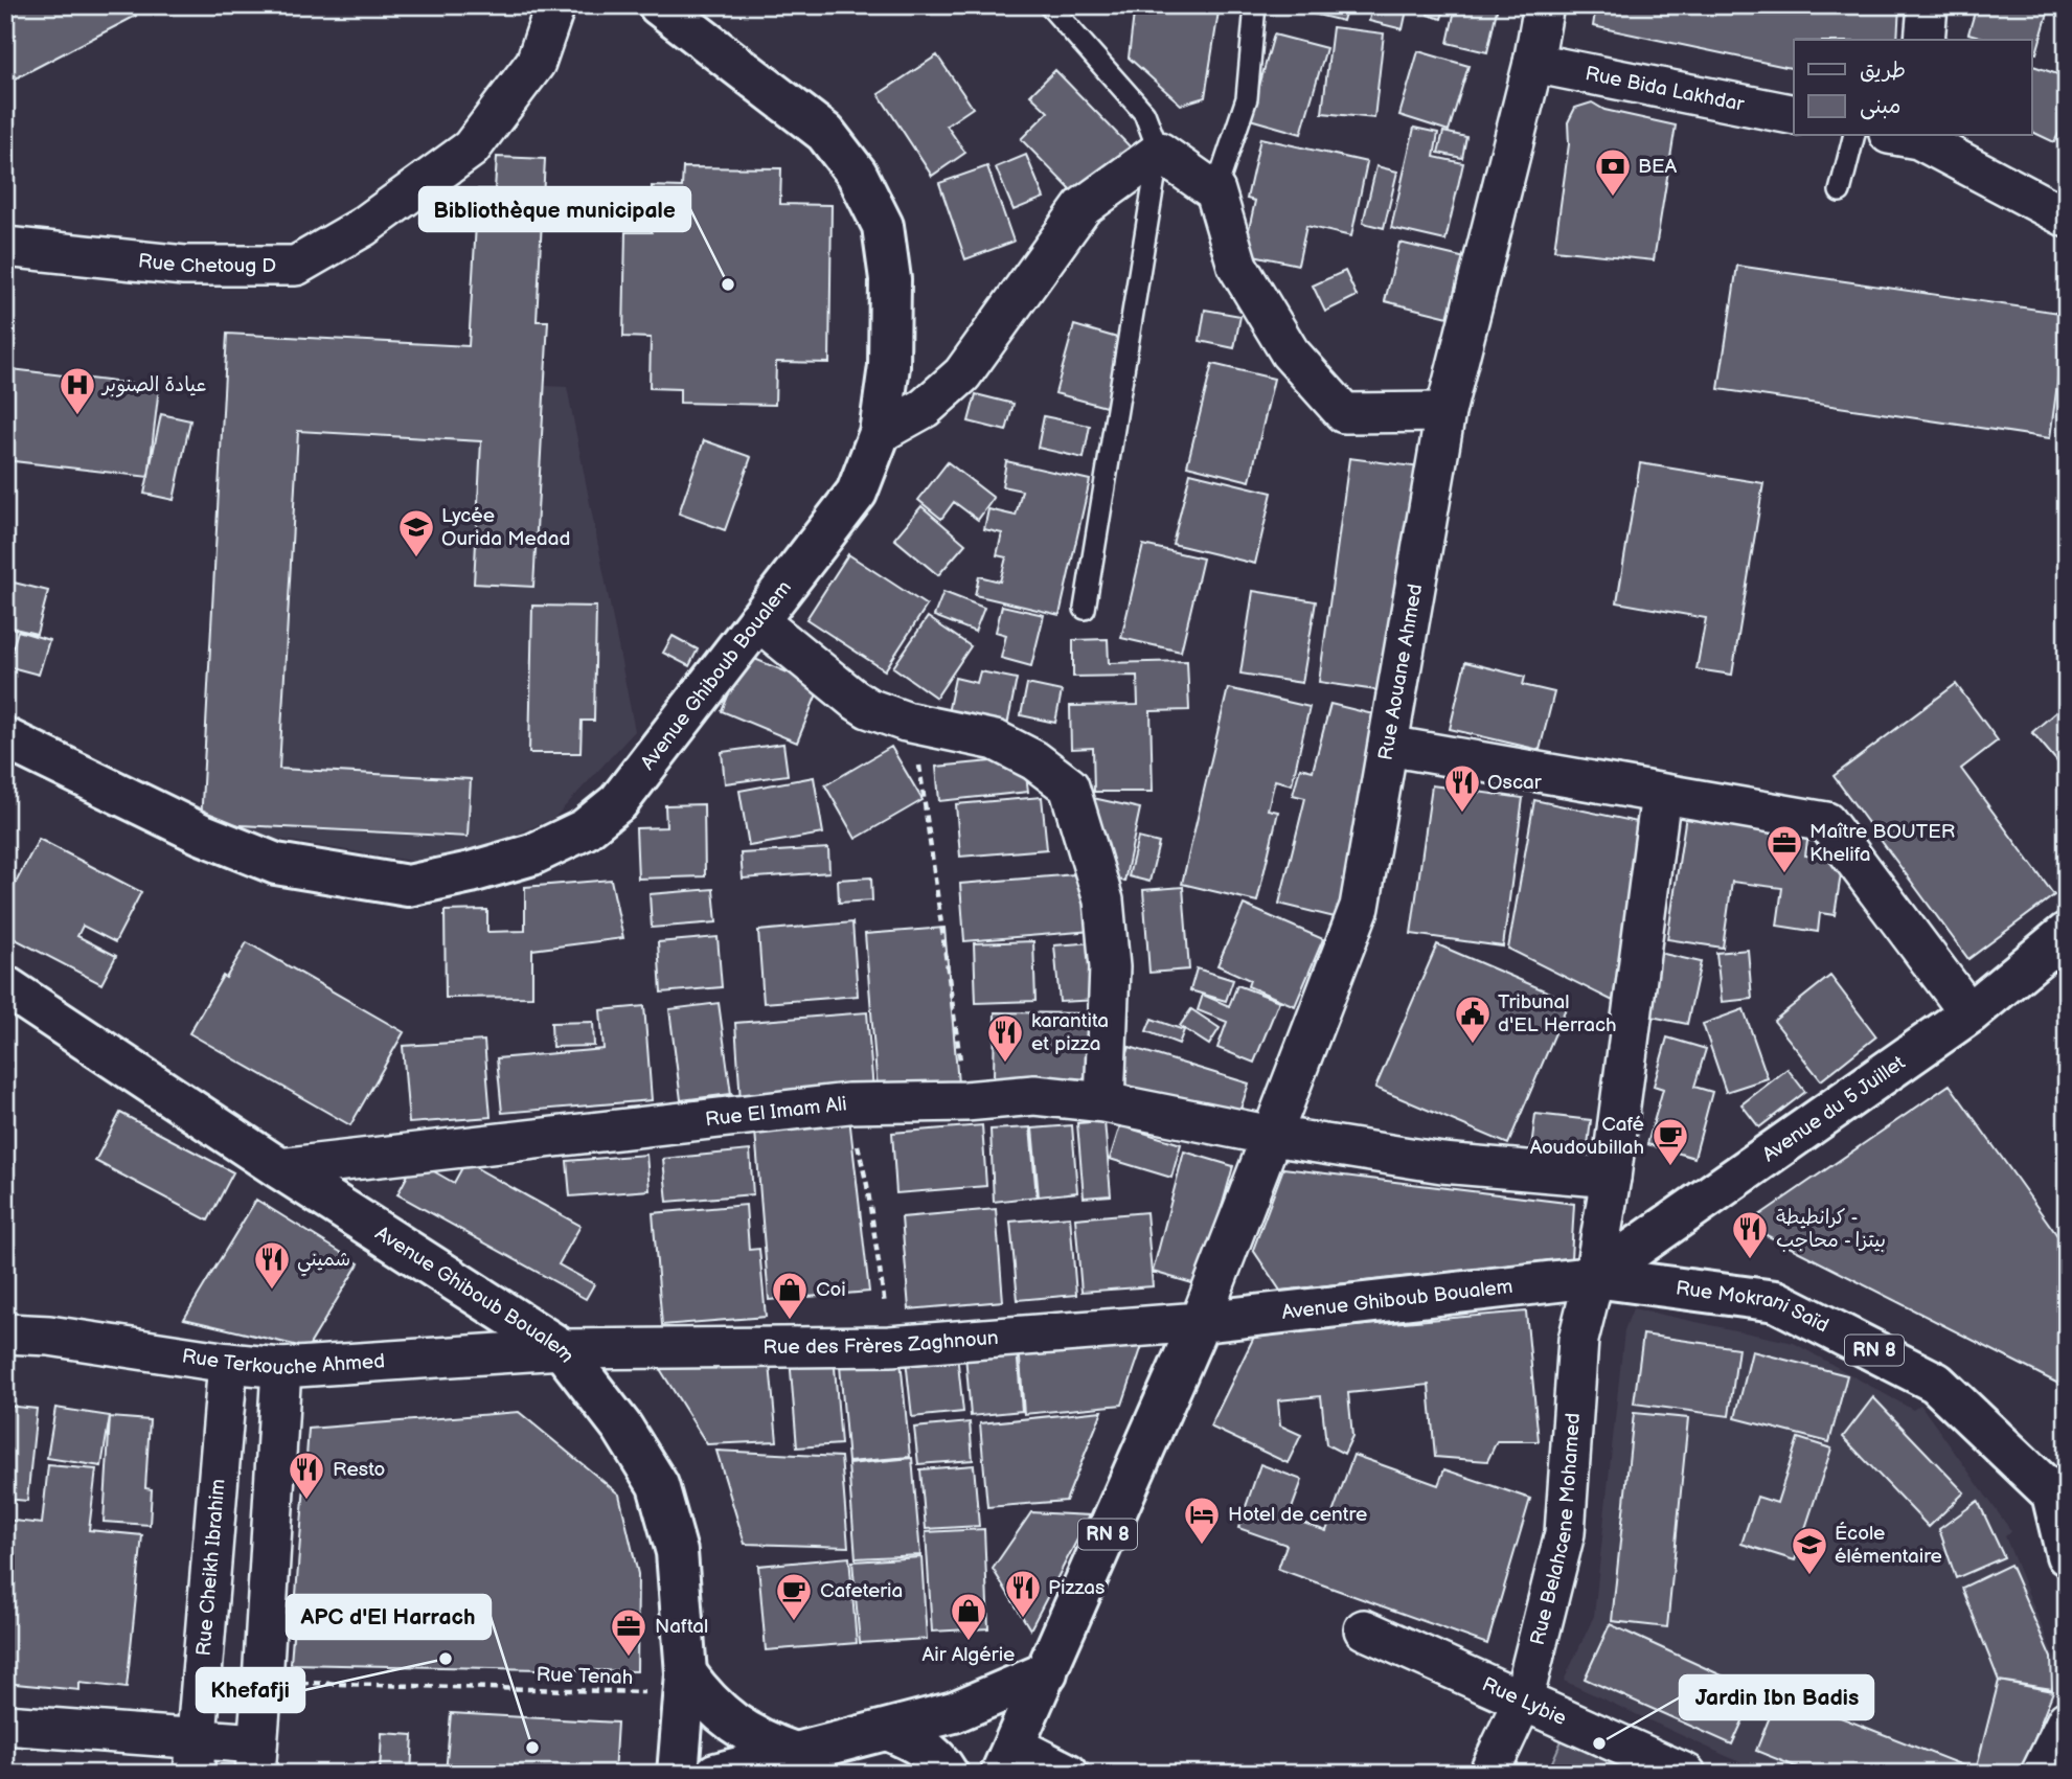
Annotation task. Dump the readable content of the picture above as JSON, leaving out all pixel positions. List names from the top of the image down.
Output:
{
  "streets": {
    "main road": [
      "Avenue Ghiboub Boualem",
      "Avenue du 5 Juillet",
      "Rue Mokrani Saïd",
      "RN 8"
    ],
    "street": [
      "Rue Bida Lakhdar",
      "Rue Chetoug D",
      "Rue Aouane Ahmed",
      "Rue El Imam Ali",
      "Rue des Frères Zaghnoun",
      "Rue Terkouche Ahmed",
      "Rue Belahcene Mohamed",
      "Rue Cheikh Ibrahim",
      "Rue Lybie"
    ],
    "path": ["Rue Tenah"]
  },
  "crossings": [
    ["Rue Bida Lakhdar", "Rue Aouane Ahmed"],
    ["Rue Aouane Ahmed", "Avenue Ghiboub Boualem"],
    ["Rue Aouane Ahmed", "Rue El Imam Ali"],
    ["Rue Aouane Ahmed", "Rue des Frères Zaghnoun"],
    ["Rue Aouane Ahmed", "RN 8"],
    ["Avenue Ghiboub Boualem", "Avenue du 5 Juillet"],
    ["Avenue Ghiboub Boualem", "Rue El Imam Ali"],
    ["Avenue Ghiboub Boualem", "Rue Mokrani Saïd"],
    ["Avenue Ghiboub Boualem", "Rue des Frères Zaghnoun"],
    ["Avenue Ghiboub Boualem", "RN 8"],
    ["Avenue Ghiboub Boualem", "Rue Terkouche Ahmed"],
    ["Avenue Ghiboub Boualem", "Rue Belahcene Mohamed"],
    ["Avenue Ghiboub Boualem", "Rue Tenah"],
    ["Avenue du 5 Juillet", "Rue Mokrani Saïd"],
    ["Avenue du 5 Juillet", "Rue Belahcene Mohamed"],
    ["Rue El Imam Ali", "Rue Belahcene Mohamed"],
    ["Rue Mokrani Saïd", "Rue Belahcene Mohamed"],
    ["Rue des Frères Zaghnoun", "RN 8"],
    ["Rue des Frères Zaghnoun", "Rue Terkouche Ahmed"],
    ["Rue Terkouche Ahmed", "Rue Cheikh Ibrahim"],
    ["Rue Belahcene Mohamed", "Rue Lybie"]
  ],
  "places": {
    "bank": ["BEA"],
    "other": [
      "Bibliothèque municipale",
      "Khefafji",
      "Jardin Ibn Badis",
      "APC d'El Harrach"
    ],
    "hospital": ["عيادة الصنوبر"],
    "school or university": ["Lycée Ourida Medad", "École élémentaire"],
    "restaurant": [
      "Oscar",
      "karantita et pizza",
      "كرانطيطة - بيتزا - محاجب",
      "شميني",
      "Resto",
      "Pizzas"
    ],
    "office": ["Maître BOUTER Khelifa", "Naftal"],
    "public building": ["Tribunal d'EL Herrach"],
    "cafe": ["Café Aoudoubillah", "Cafeteria"],
    "shop": ["Coi", "Air Algérie"],
    "hotel": ["Hotel de centre"]
  },
  "legend": ["طريق", "مبنى"]
}
